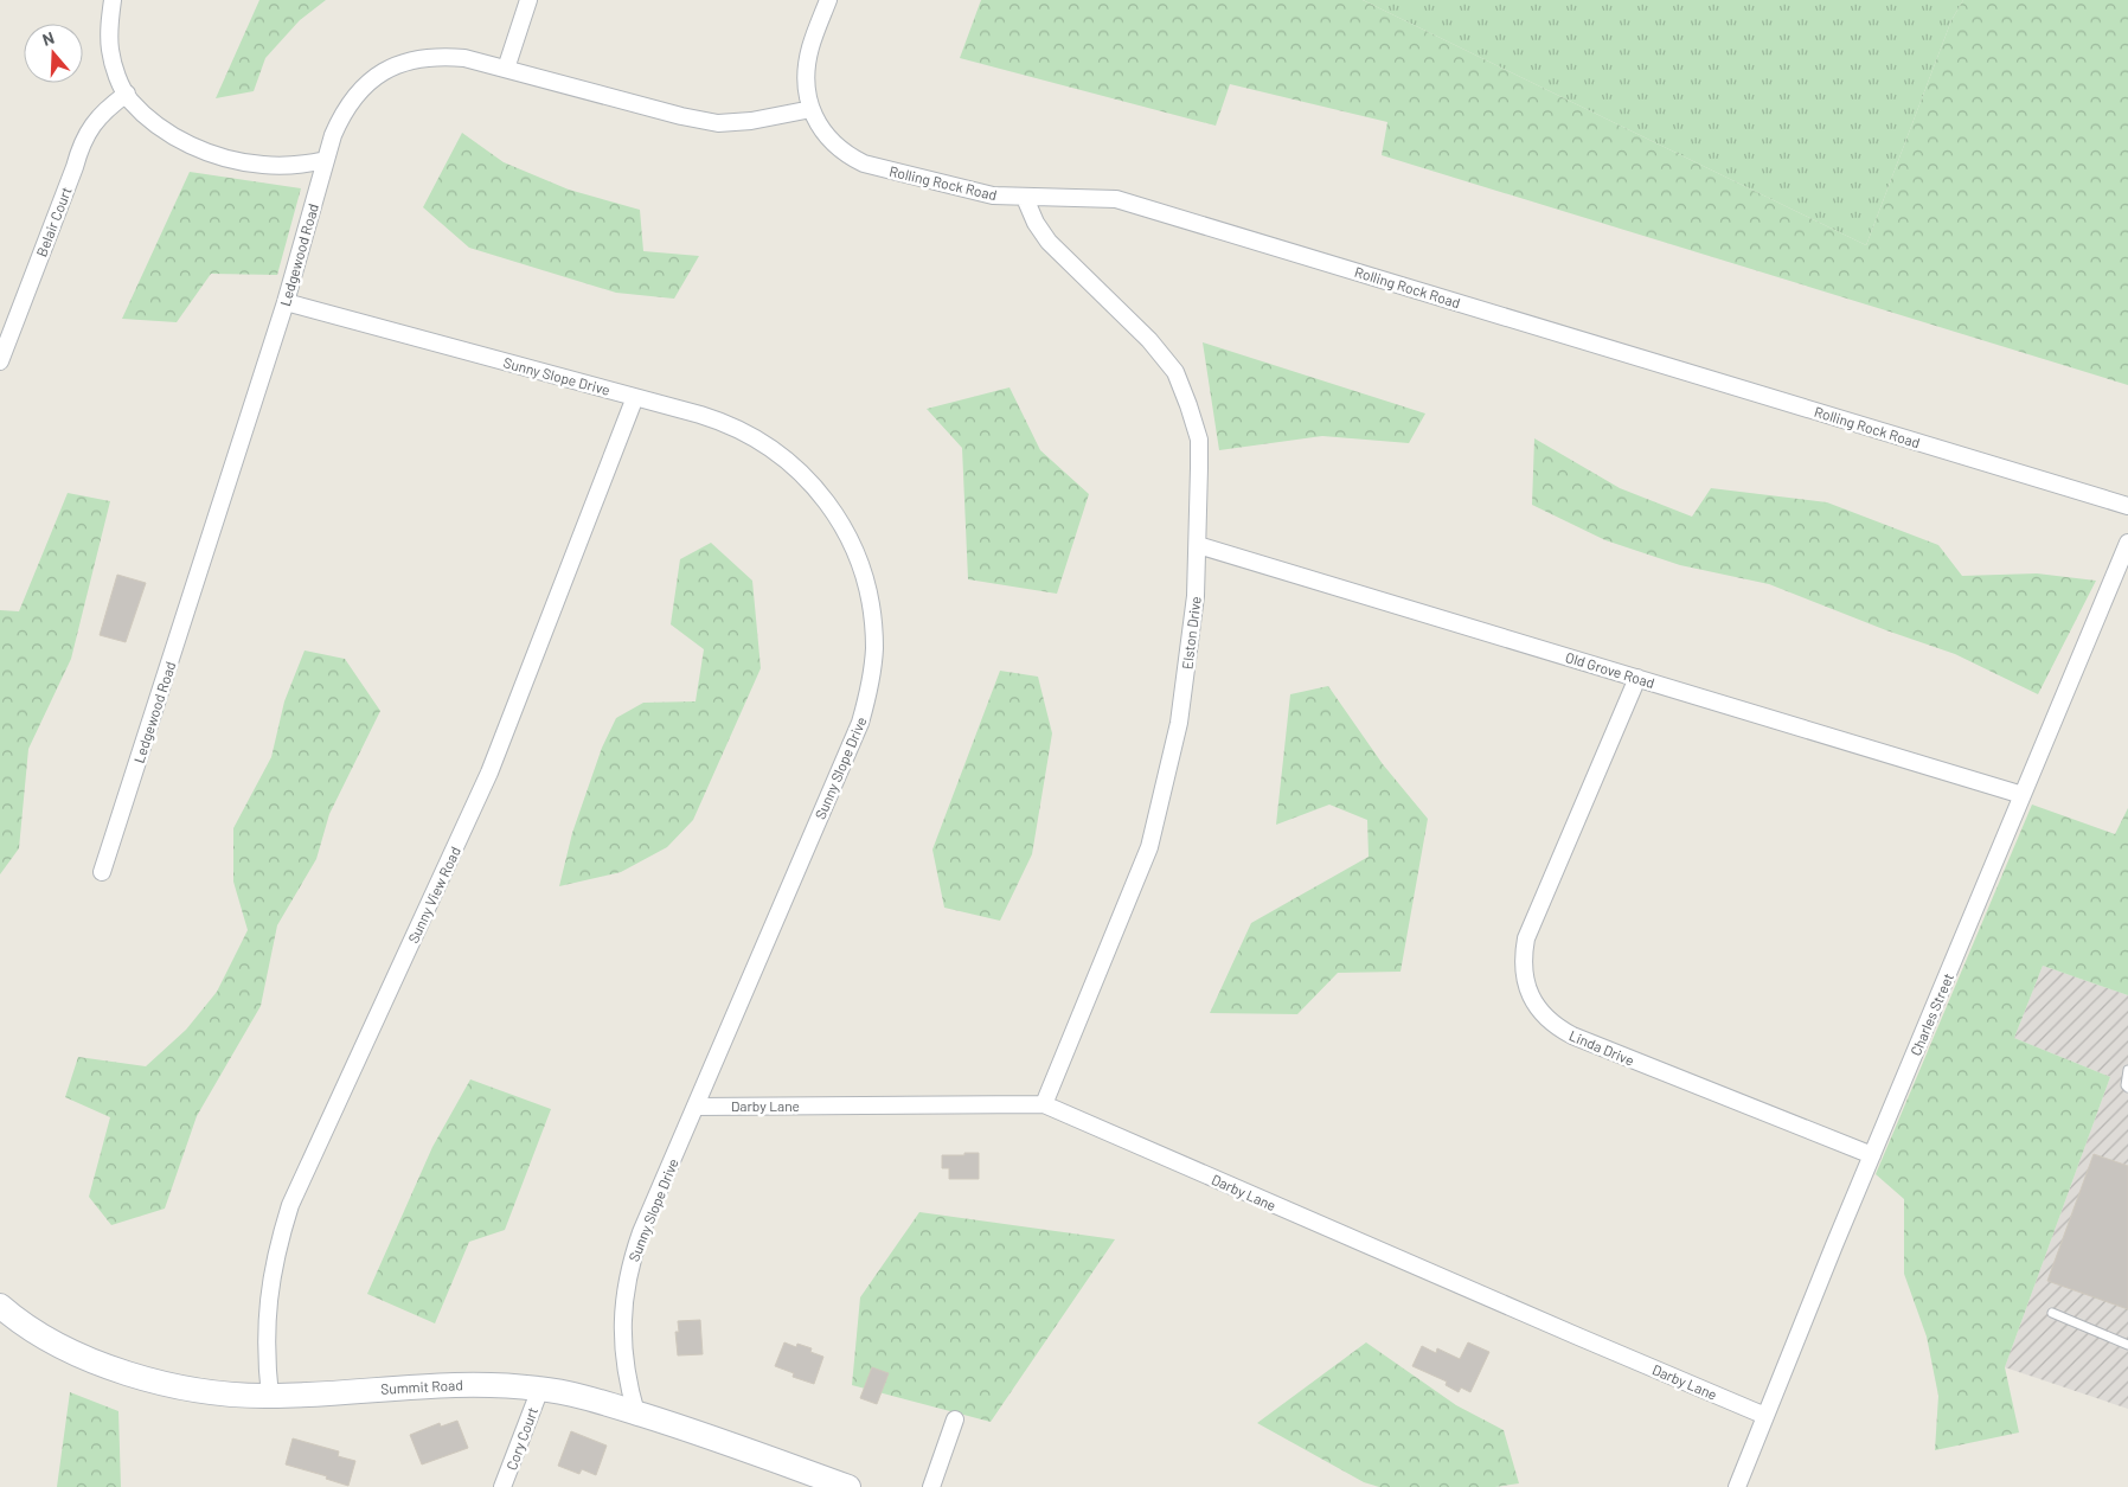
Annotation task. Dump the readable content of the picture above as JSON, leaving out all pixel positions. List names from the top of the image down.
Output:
{
  "streets": {
    "main road": ["Summit Road"],
    "street": [
      "Rolling Rock Road",
      "Belair Court",
      "Ledgewood Road",
      "Sunny Slope Drive",
      "Elston Drive",
      "Old Grove Road",
      "Sunny View Road",
      "Charles Street",
      "Linda Drive",
      "Darby Lane",
      "Cory Court"
    ]
  },
  "crossings": [
    ["Rolling Rock Road", "Ledgewood Road"],
    ["Rolling Rock Road", "Elston Drive"],
    ["Ledgewood Road", "Sunny Slope Drive"],
    ["Sunny Slope Drive", "Sunny View Road"],
    ["Sunny Slope Drive", "Darby Lane"],
    ["Sunny Slope Drive", "Summit Road"],
    ["Elston Drive", "Old Grove Road"],
    ["Elston Drive", "Darby Lane"],
    ["Old Grove Road", "Charles Street"],
    ["Old Grove Road", "Linda Drive"],
    ["Sunny View Road", "Summit Road"],
    ["Charles Street", "Linda Drive"],
    ["Charles Street", "Darby Lane"],
    ["Summit Road", "Cory Court"]
  ],
  "north": "top"
}
